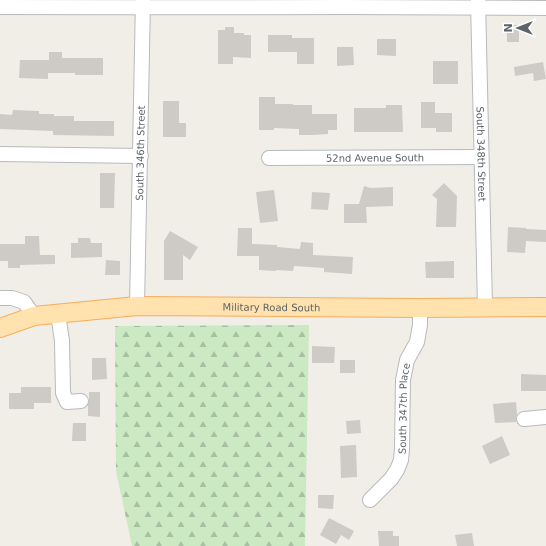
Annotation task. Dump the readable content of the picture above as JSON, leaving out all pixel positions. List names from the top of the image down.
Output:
{
  "streets": {
    "main road": ["Military Road South"],
    "street": [
      "South 346th Street",
      "South 348th Street",
      "52nd Avenue South",
      "South 347th Place"
    ]
  },
  "crossings": [
    ["South 346th Street", "Military Road South"],
    ["South 348th Street", "52nd Avenue South"],
    ["South 348th Street", "Military Road South"],
    ["Military Road South", "South 347th Place"]
  ],
  "north": "left"
}
